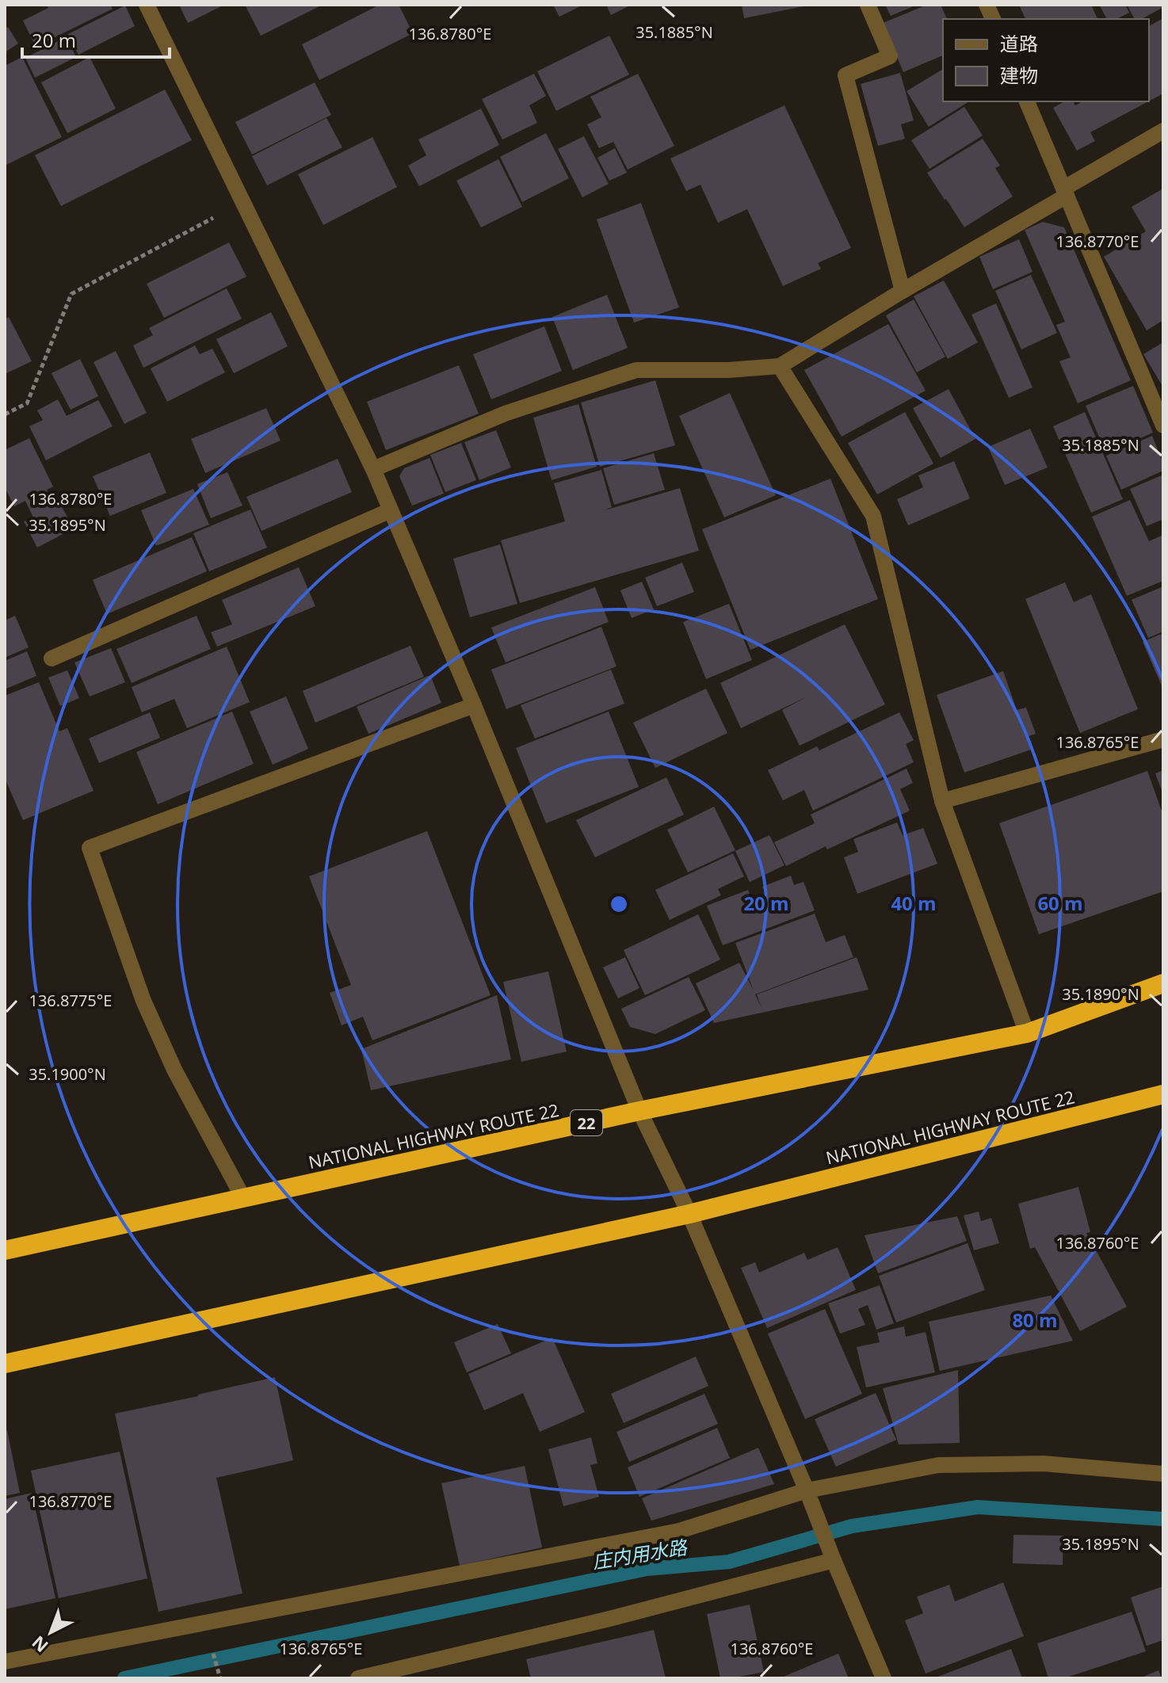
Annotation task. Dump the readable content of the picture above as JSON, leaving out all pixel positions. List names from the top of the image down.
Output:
{
  "streets": {
    "highway": ["22", "NATIONAL HIGHWAY ROUTE 22"]
  },
  "water": ["庄内用水路"],
  "legend": ["道路", "建物"],
  "scale_bar": "20 m",
  "north": "bottom left",
  "coordinates": [
    "35.1885°N",
    "136.8780°E",
    "136.8770°E",
    "35.1895°N",
    "136.8765°E",
    "35.1890°N",
    "136.8775°E",
    "35.1900°N",
    "136.8760°E"
  ],
  "rings": [
    "20 m",
    "40 m",
    "60 m",
    "80 m"
  ]
}
